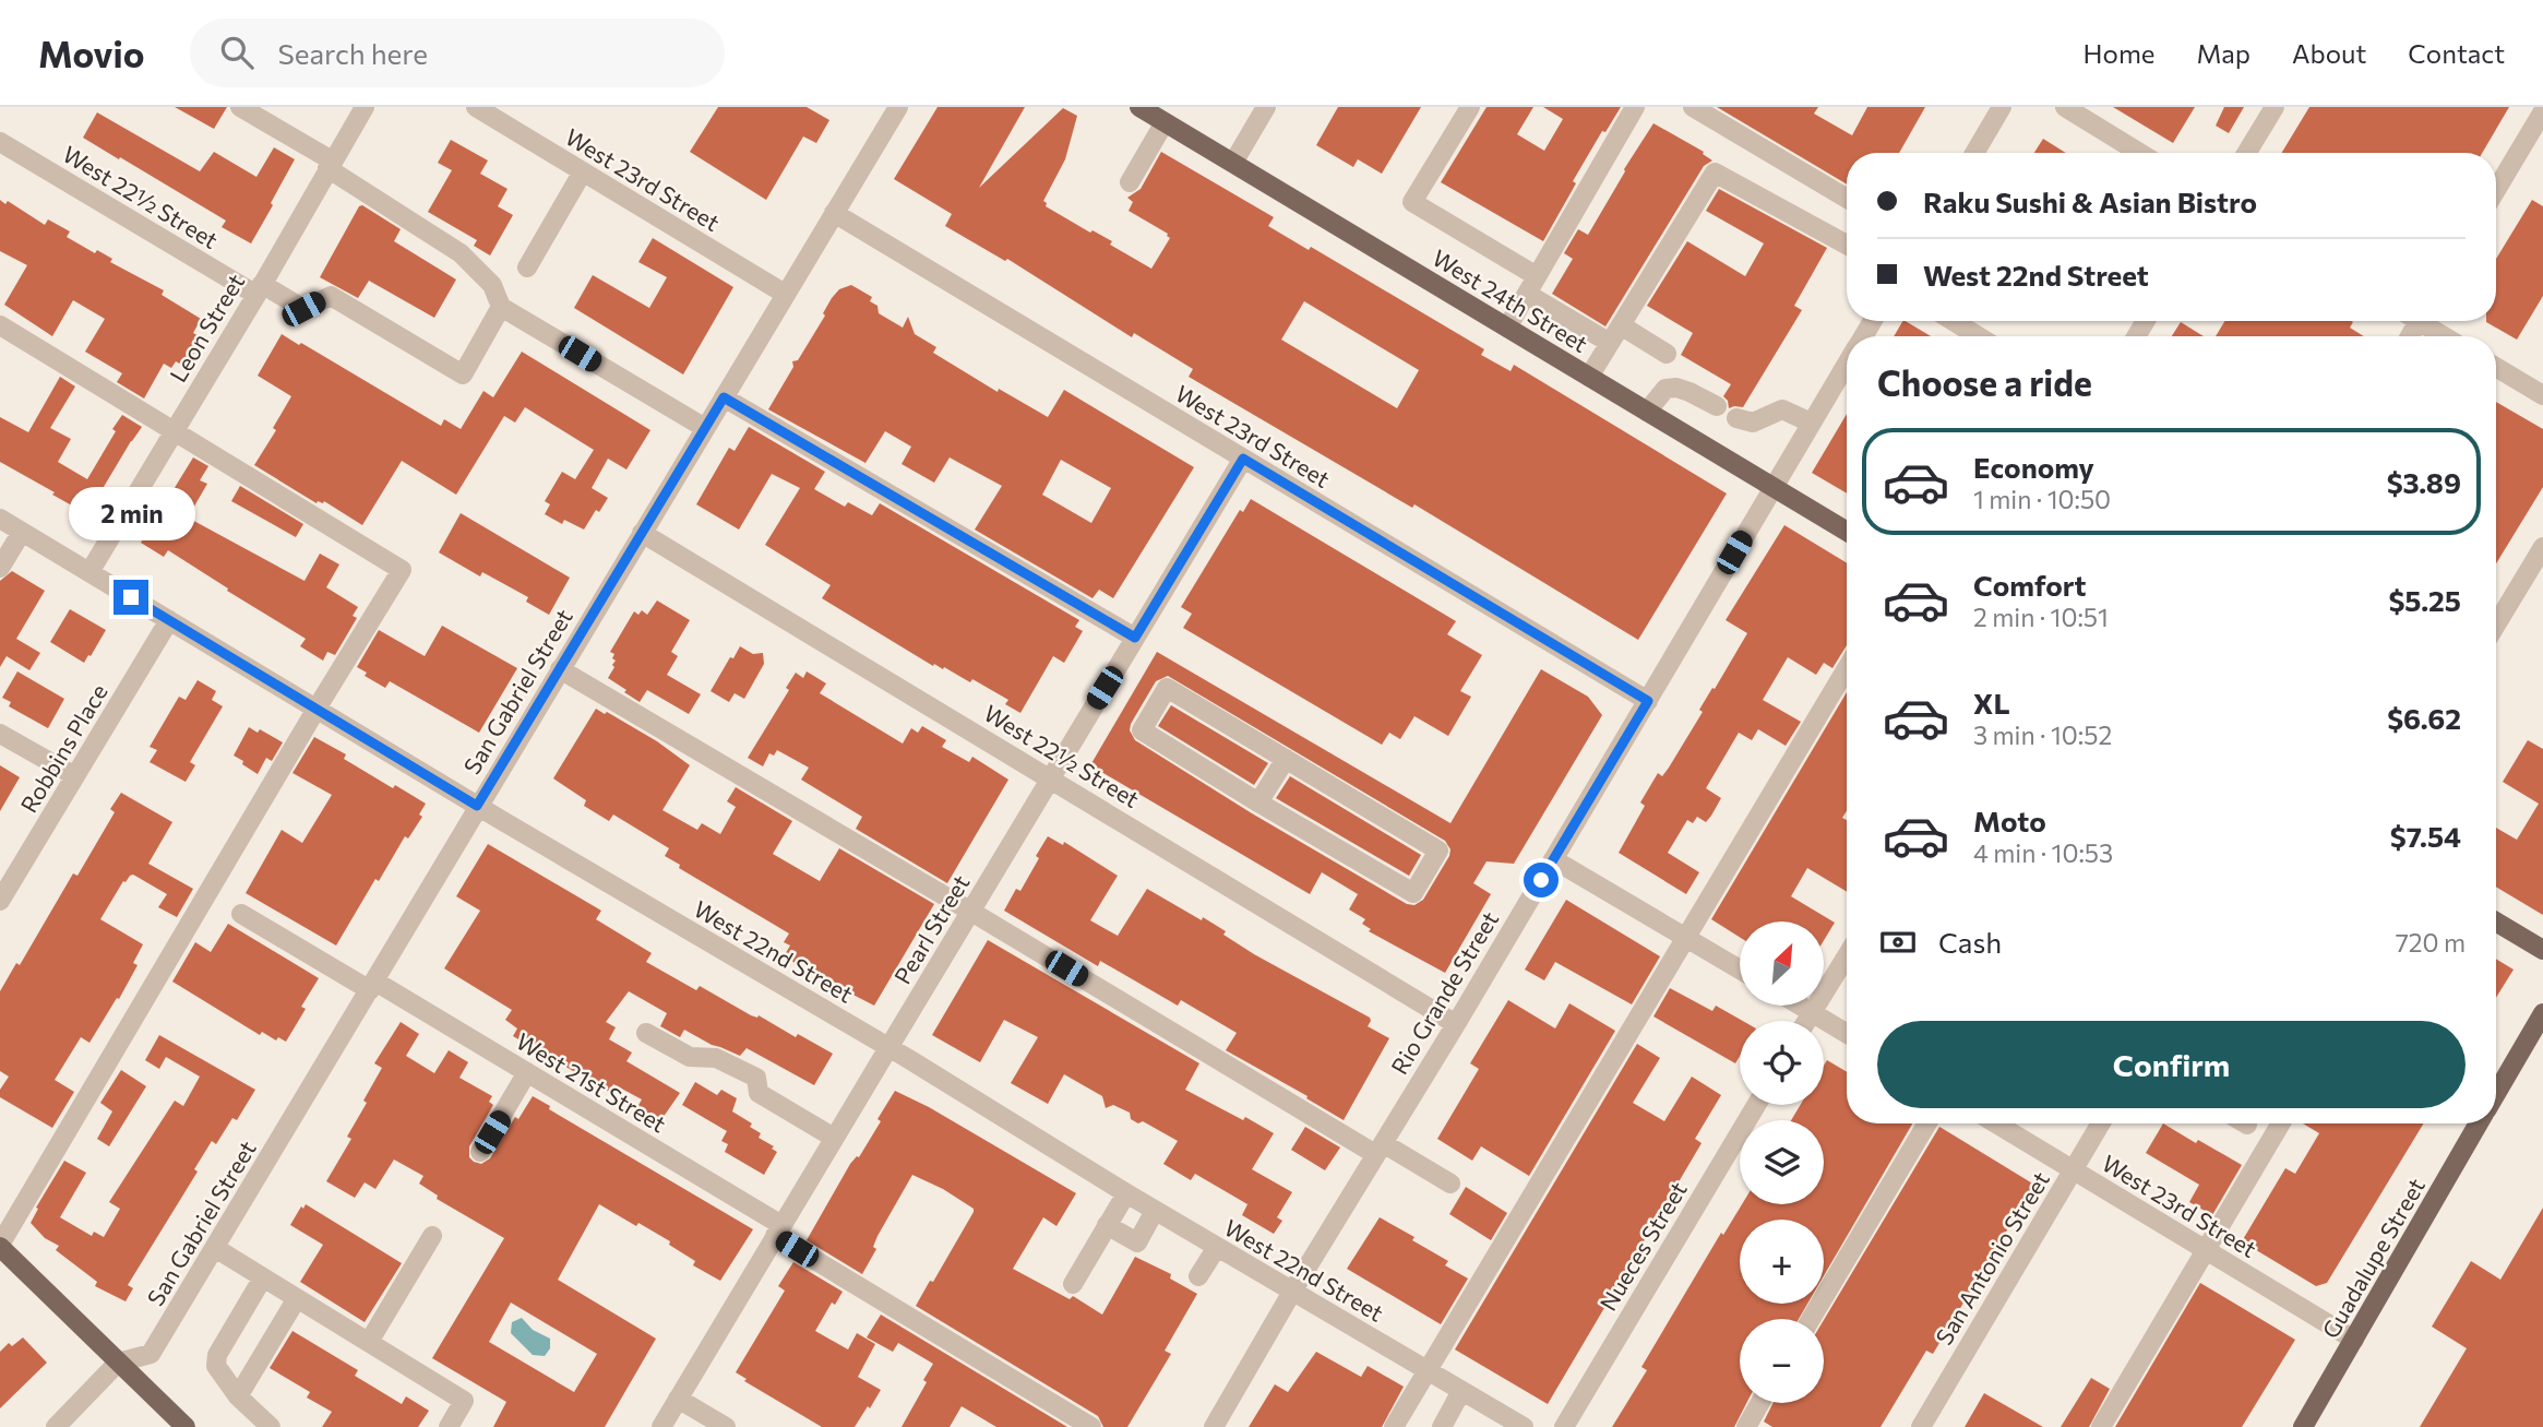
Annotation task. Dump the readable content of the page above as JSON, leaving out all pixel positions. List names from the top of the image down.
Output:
{
  "streets": {
    "main road": ["West 24th Street", "Guadalupe Street"],
    "street": [
      "West 23rd Street",
      "West 22½ Street",
      "Leon Street",
      "San Gabriel Street",
      "Robbins Place",
      "Pearl Street",
      "West 22nd Street",
      "Rio Grande Street",
      "West 21st Street",
      "Nueces Street",
      "San Antonio Street"
    ]
  },
  "crossings": [
    ["West 23rd Street", "San Gabriel Street"],
    ["West 23rd Street", "Pearl Street"],
    ["West 23rd Street", "Rio Grande Street"],
    ["West 23rd Street", "San Antonio Street"],
    ["West 23rd Street", "Guadalupe Street"],
    ["West 22½ Street", "Leon Street"],
    ["West 22½ Street", "San Gabriel Street"],
    ["West 22½ Street", "Pearl Street"],
    ["West 22½ Street", "Rio Grande Street"],
    ["West 24th Street", "Rio Grande Street"],
    ["Leon Street", "West 22nd Street"],
    ["San Gabriel Street", "West 22nd Street"],
    ["San Gabriel Street", "West 21st Street"],
    ["Robbins Place", "West 22nd Street"],
    ["Pearl Street", "West 22nd Street"],
    ["Pearl Street", "West 21st Street"],
    ["West 22nd Street", "Rio Grande Street"]
  ],
  "north": "top right",
  "page": {
    "header": "Movio",
    "search": "Search here",
    "nav": [
      "Home",
      "Map",
      "About",
      "Contact"
    ],
    "banner": ["Raku Sushi & Asian Bistro", "West 22nd Street"],
    "heading": "Choose a ride",
    "list": [
      {
        "name": "Economy",
        "note": "1 min · 10:50",
        "value": "$3.89"
      },
      {
        "name": "Comfort",
        "note": "2 min · 10:51",
        "value": "$5.25"
      },
      {
        "name": "XL",
        "note": "3 min · 10:52",
        "value": "$6.62"
      },
      {
        "name": "Moto",
        "note": "4 min · 10:53",
        "value": "$7.54"
      }
    ],
    "bubble": "2 min",
    "pay": ["Cash", "720 m"],
    "map_buttons": ["+", "−"],
    "buttons": "Confirm"
  }
}
